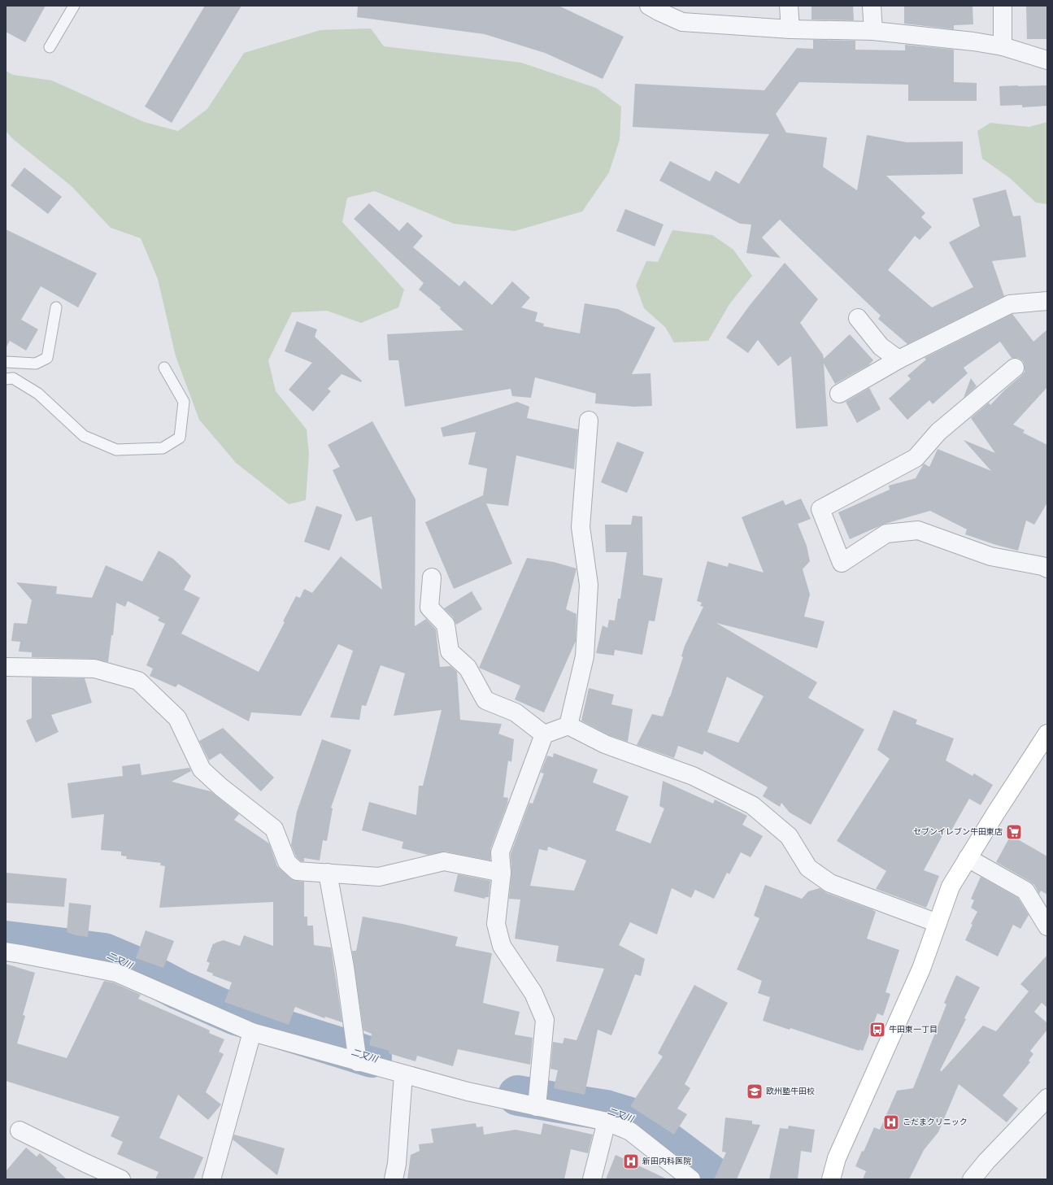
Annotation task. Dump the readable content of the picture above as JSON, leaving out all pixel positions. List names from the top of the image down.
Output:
{
  "water": ["二又川"],
  "places": {
    "supermarket": ["セブンイレブン牛田東店"],
    "bus stop": ["牛田東一丁目"],
    "school or university": ["欧州塾牛田校"],
    "hospital": ["こだまクリニック", "新田内科医院"]
  }
}
